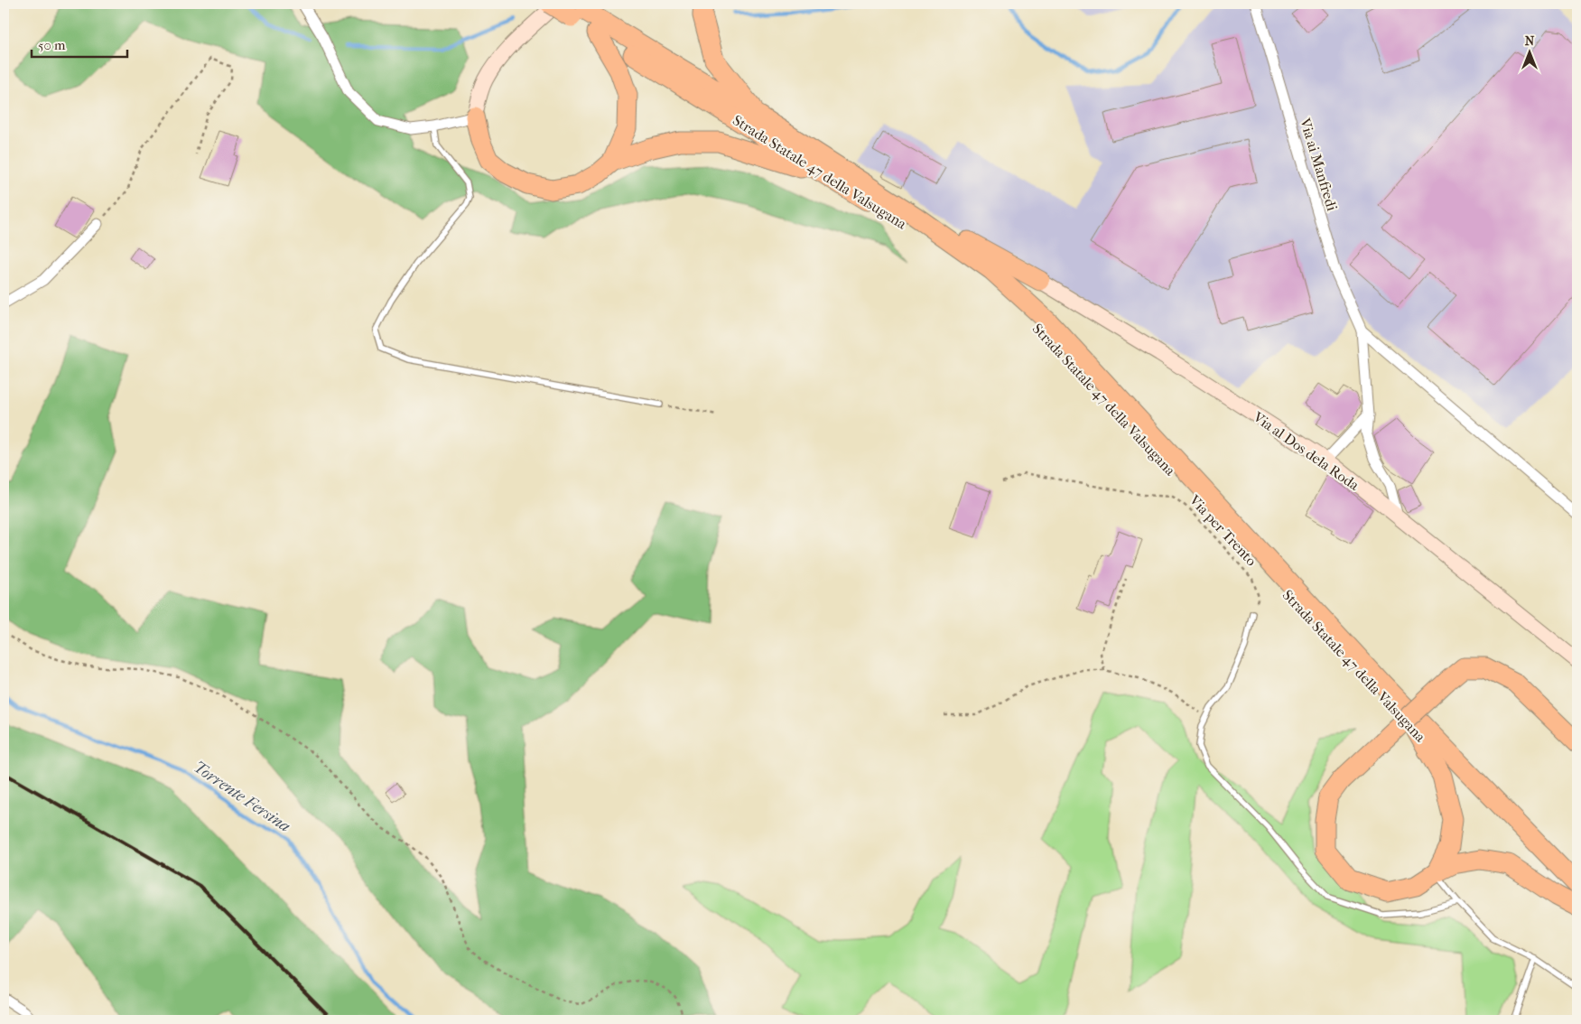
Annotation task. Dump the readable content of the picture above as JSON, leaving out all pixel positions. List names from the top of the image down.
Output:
{
  "streets": {
    "highway": ["Strada Statale 47 della Valsugana"],
    "main road": ["Via al Dos dela Roda"],
    "street": ["Via ai Manfredi"],
    "path": ["Via per Trento"]
  },
  "crossings": [
    ["Via ai Manfredi", "Via al Dos dela Roda"]
  ],
  "water": ["Torrente Fersina"],
  "scale_bar": "50 m",
  "north": "top"
}
